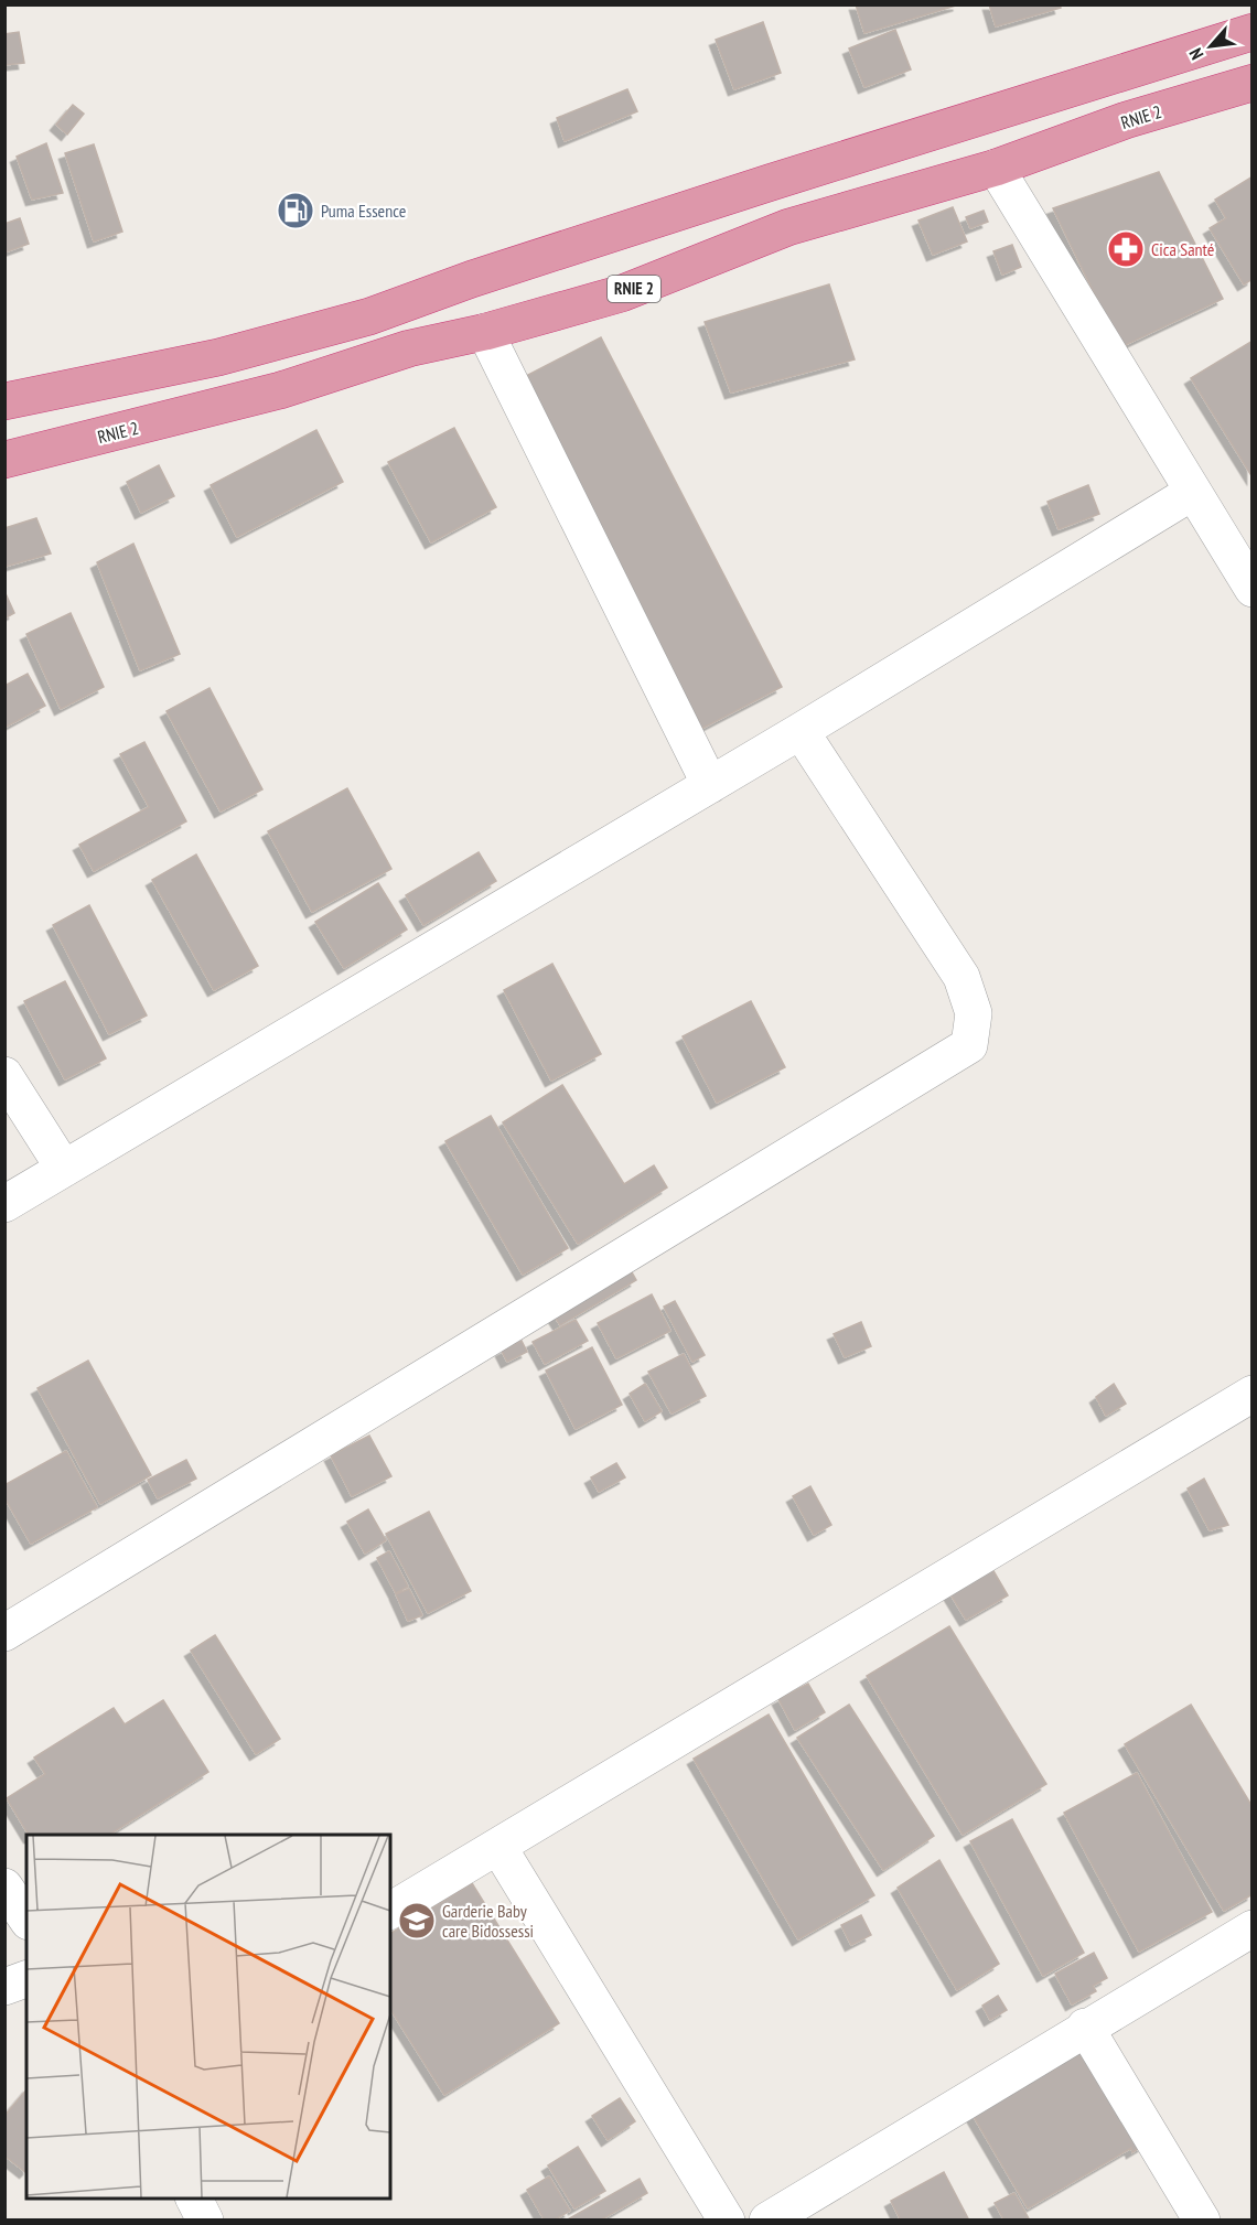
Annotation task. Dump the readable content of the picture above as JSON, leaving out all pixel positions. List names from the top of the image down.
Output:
{
  "streets": {
    "highway": ["RNIE 2"]
  },
  "places": {
    "fuel station": ["Puma Essence"],
    "pharmacy": ["Cica Santé"],
    "school or university": ["Garderie Baby care Bidossessi"]
  },
  "north": "bottom left"
}
